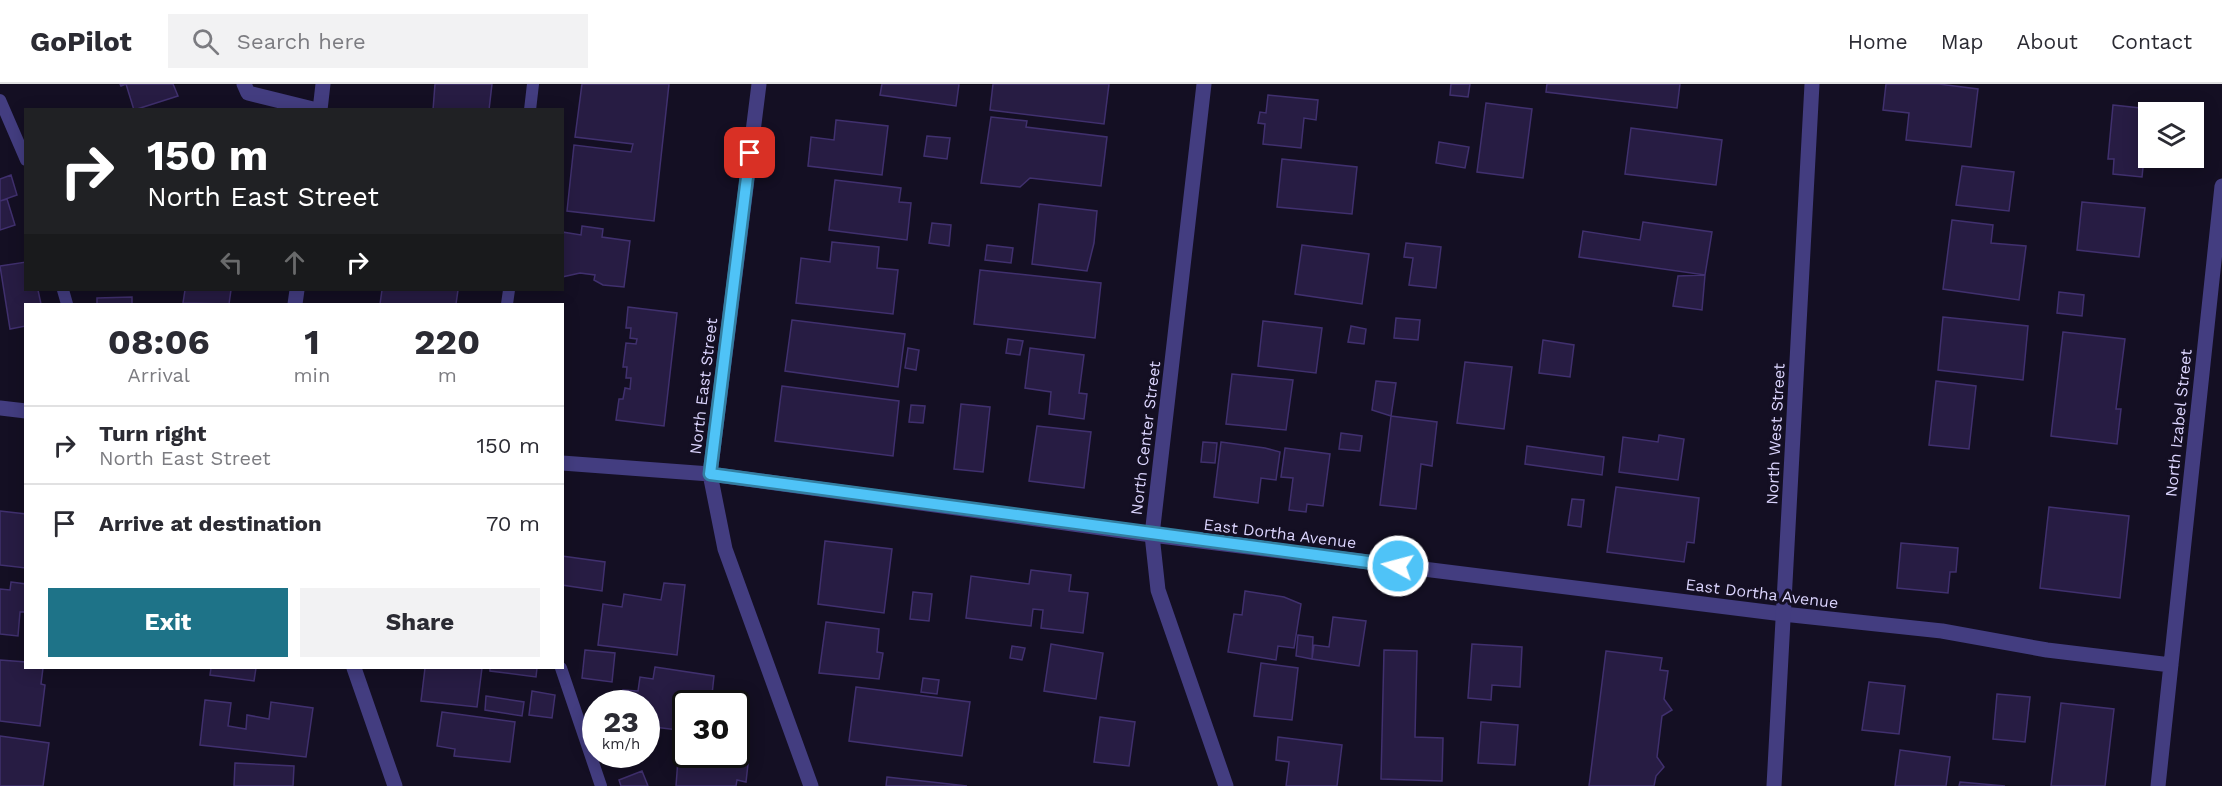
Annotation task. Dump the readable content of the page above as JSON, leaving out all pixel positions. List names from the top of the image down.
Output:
{
  "streets": {
    "street": [
      "North East Street",
      "North Izabel Street",
      "North West Street",
      "North Center Street",
      "East Dortha Avenue"
    ]
  },
  "crossings": [
    ["North East Street", "East Dortha Avenue"],
    ["North Izabel Street", "East Dortha Avenue"],
    ["North West Street", "East Dortha Avenue"],
    ["North Center Street", "East Dortha Avenue"]
  ],
  "page": {
    "header": "GoPilot",
    "search": "Search here",
    "nav": [
      "Home",
      "Map",
      "About",
      "Contact"
    ],
    "turn": ["150 m", "North East Street"],
    "eta": [
      "08:06",
      "Arrival",
      "1",
      "min",
      "220",
      "m"
    ],
    "list": [
      {
        "name": "Turn right",
        "note": "North East Street",
        "value": "150 m"
      },
      {
        "name": "Arrive at destination",
        "value": "70 m"
      }
    ],
    "buttons": ["Exit", "Share"],
    "speed": "23 km/h",
    "limit": "30"
  }
}
